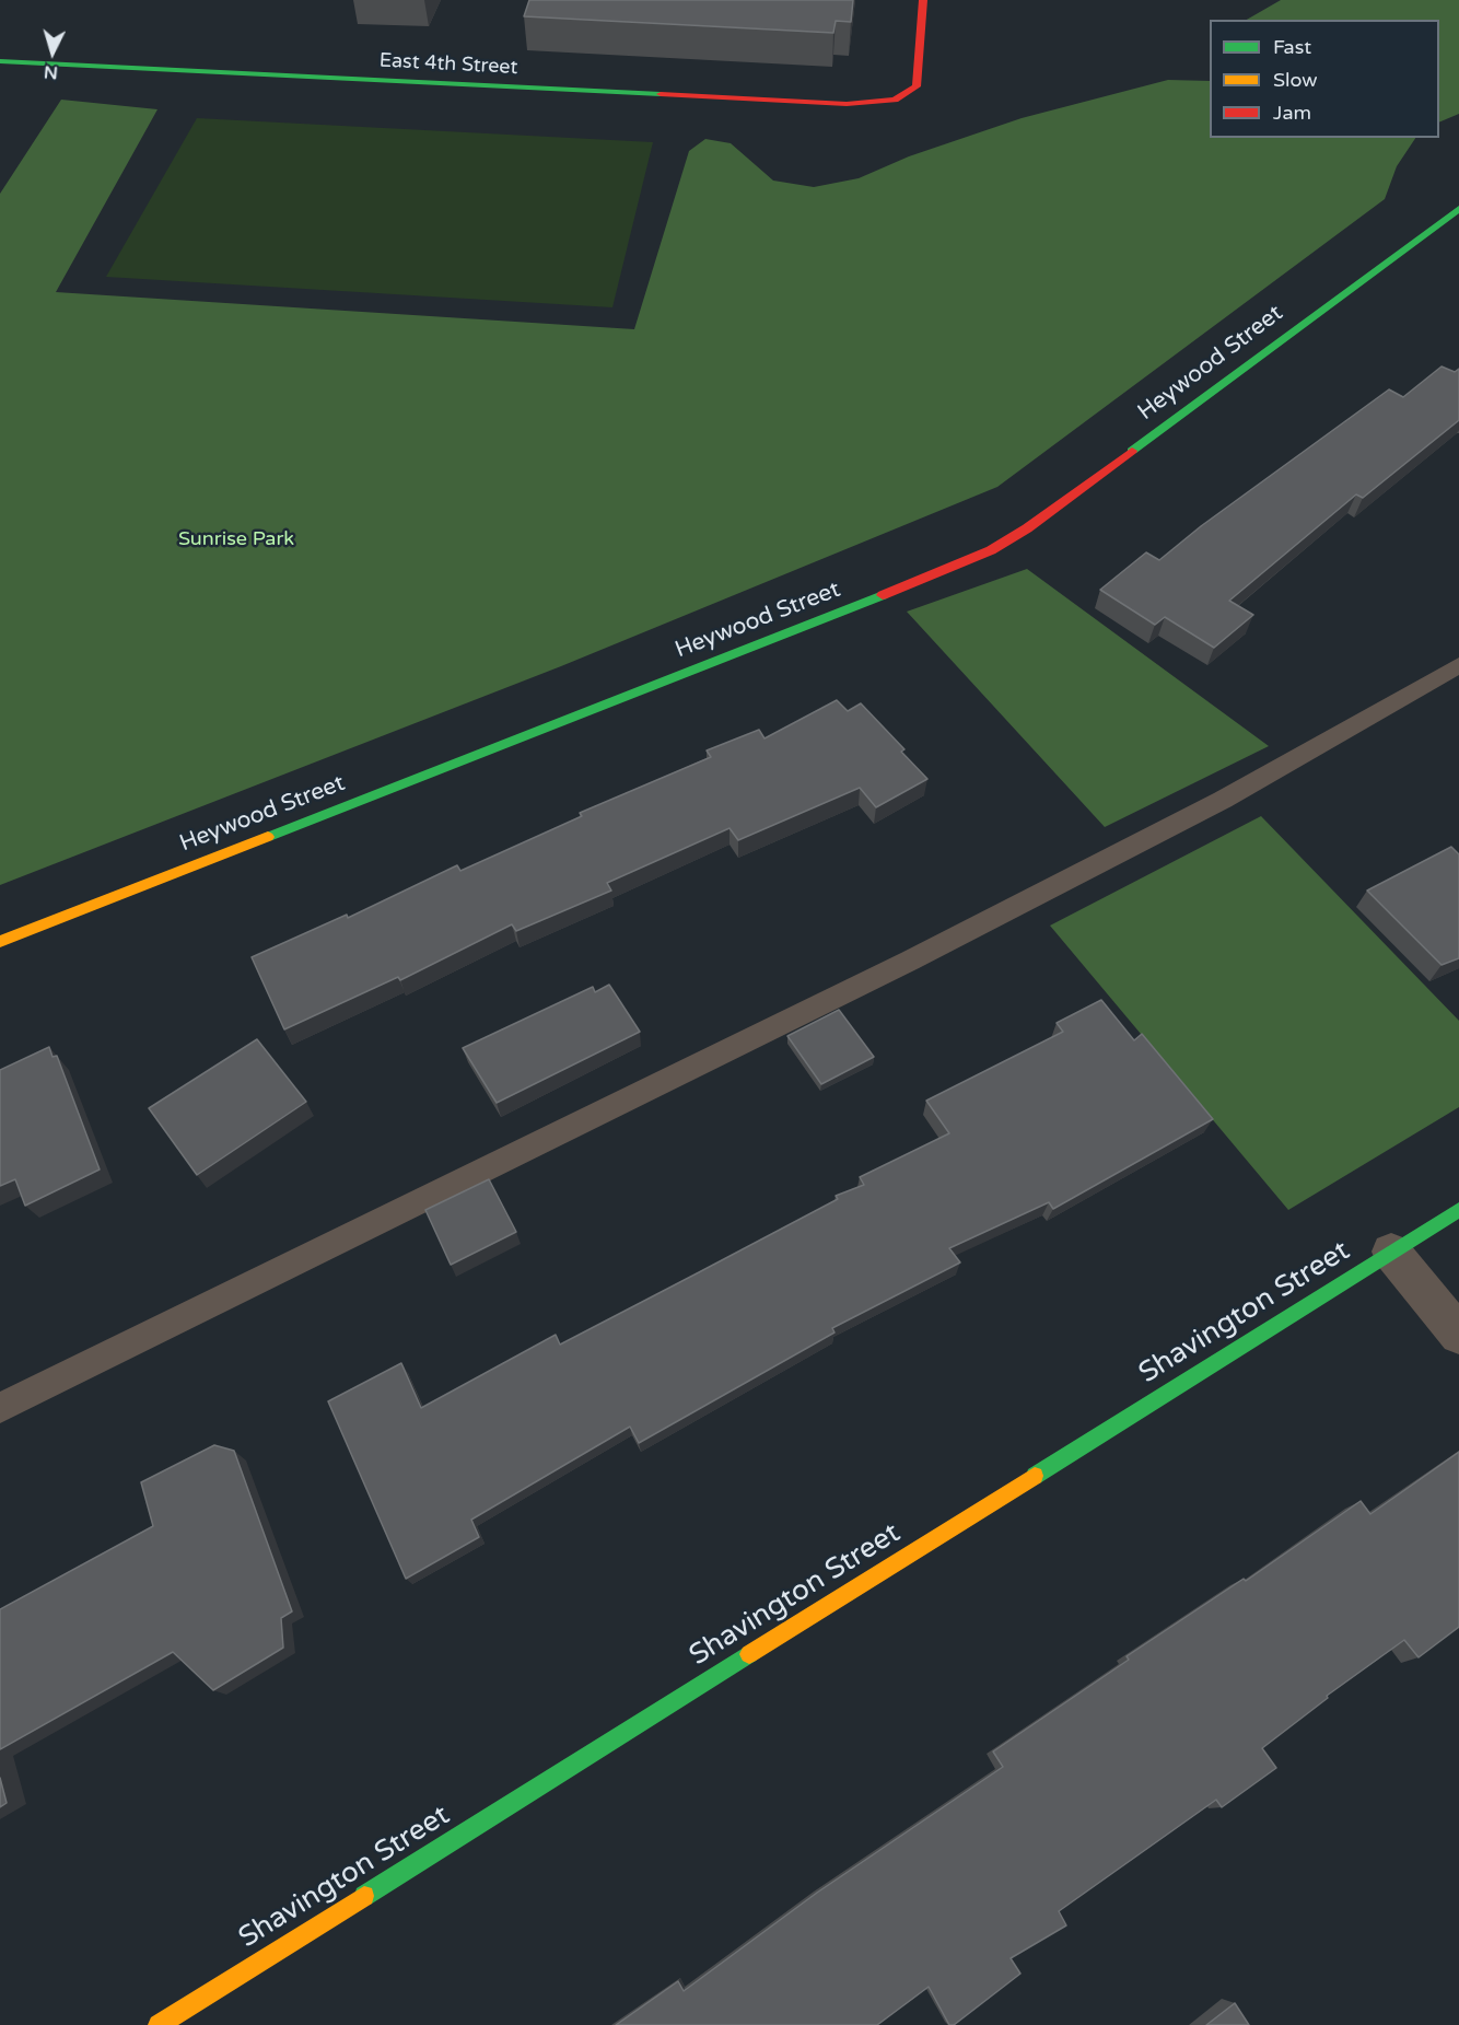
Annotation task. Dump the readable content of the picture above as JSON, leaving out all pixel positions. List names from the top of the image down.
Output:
{
  "streets": {
    "street": ["East 4th Street", "Heywood Street", "Shavington Street"]
  },
  "parks": ["Sunrise Park"],
  "legend": ["Fast", "Slow", "Jam"],
  "north": "bottom"
}
